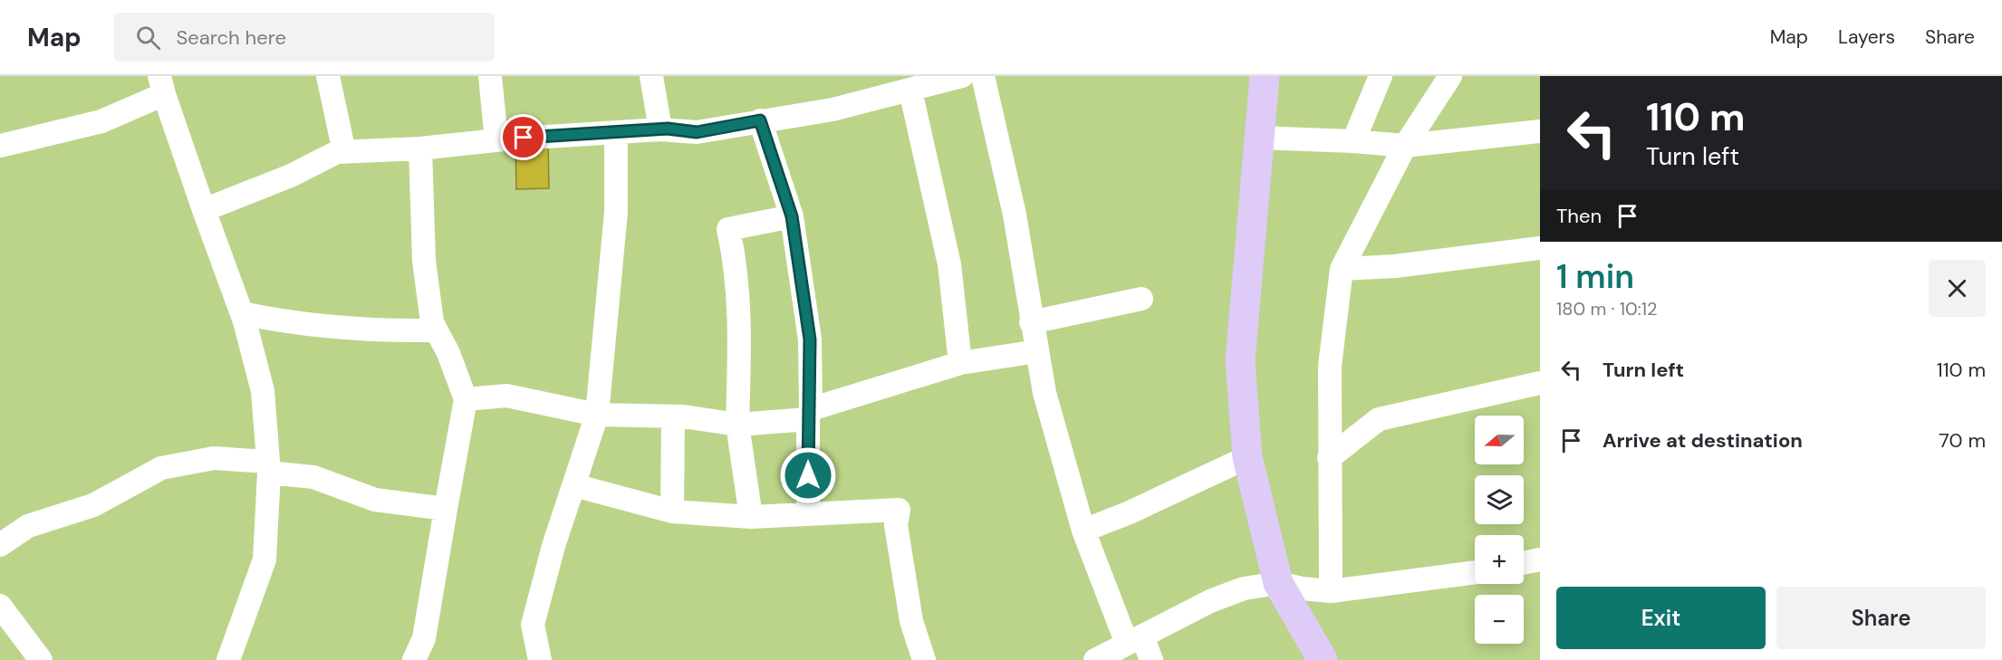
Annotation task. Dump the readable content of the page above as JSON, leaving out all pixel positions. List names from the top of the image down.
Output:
{
  "north": "left",
  "page": {
    "header": "Map",
    "search": "Search here",
    "nav": ["Map", "Layers", "Share"],
    "turn": ["110 m", "Turn left"],
    "then": "Then",
    "heading": ["1 min", "180 m · 10:12"],
    "list": [
      {
        "name": "Turn left",
        "value": "110 m"
      },
      {
        "name": "Arrive at destination",
        "value": "70 m"
      }
    ],
    "map_buttons": ["+", "−"],
    "buttons": ["Exit", "Share"]
  }
}
